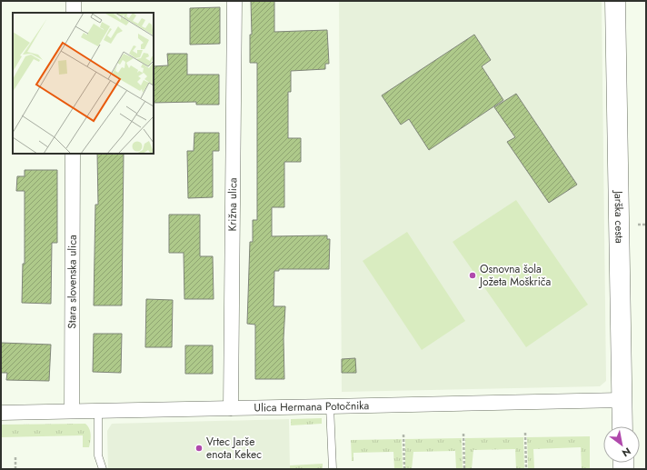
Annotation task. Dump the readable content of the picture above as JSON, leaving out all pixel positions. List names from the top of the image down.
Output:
{
  "streets": {
    "street": [
      "Križna ulica",
      "Jarška cesta",
      "Stara slovenska ulica",
      "Ulica Hermana Potočnika"
    ]
  },
  "crossings": [
    ["Križna ulica", "Ulica Hermana Potočnika"],
    ["Jarška cesta", "Ulica Hermana Potočnika"],
    ["Stara slovenska ulica", "Ulica Hermana Potočnika"]
  ],
  "places": ["Osnovna šola Jožeta Moškriča", "Vrtec Jarše enota Kekec"],
  "north": "bottom right"
}
